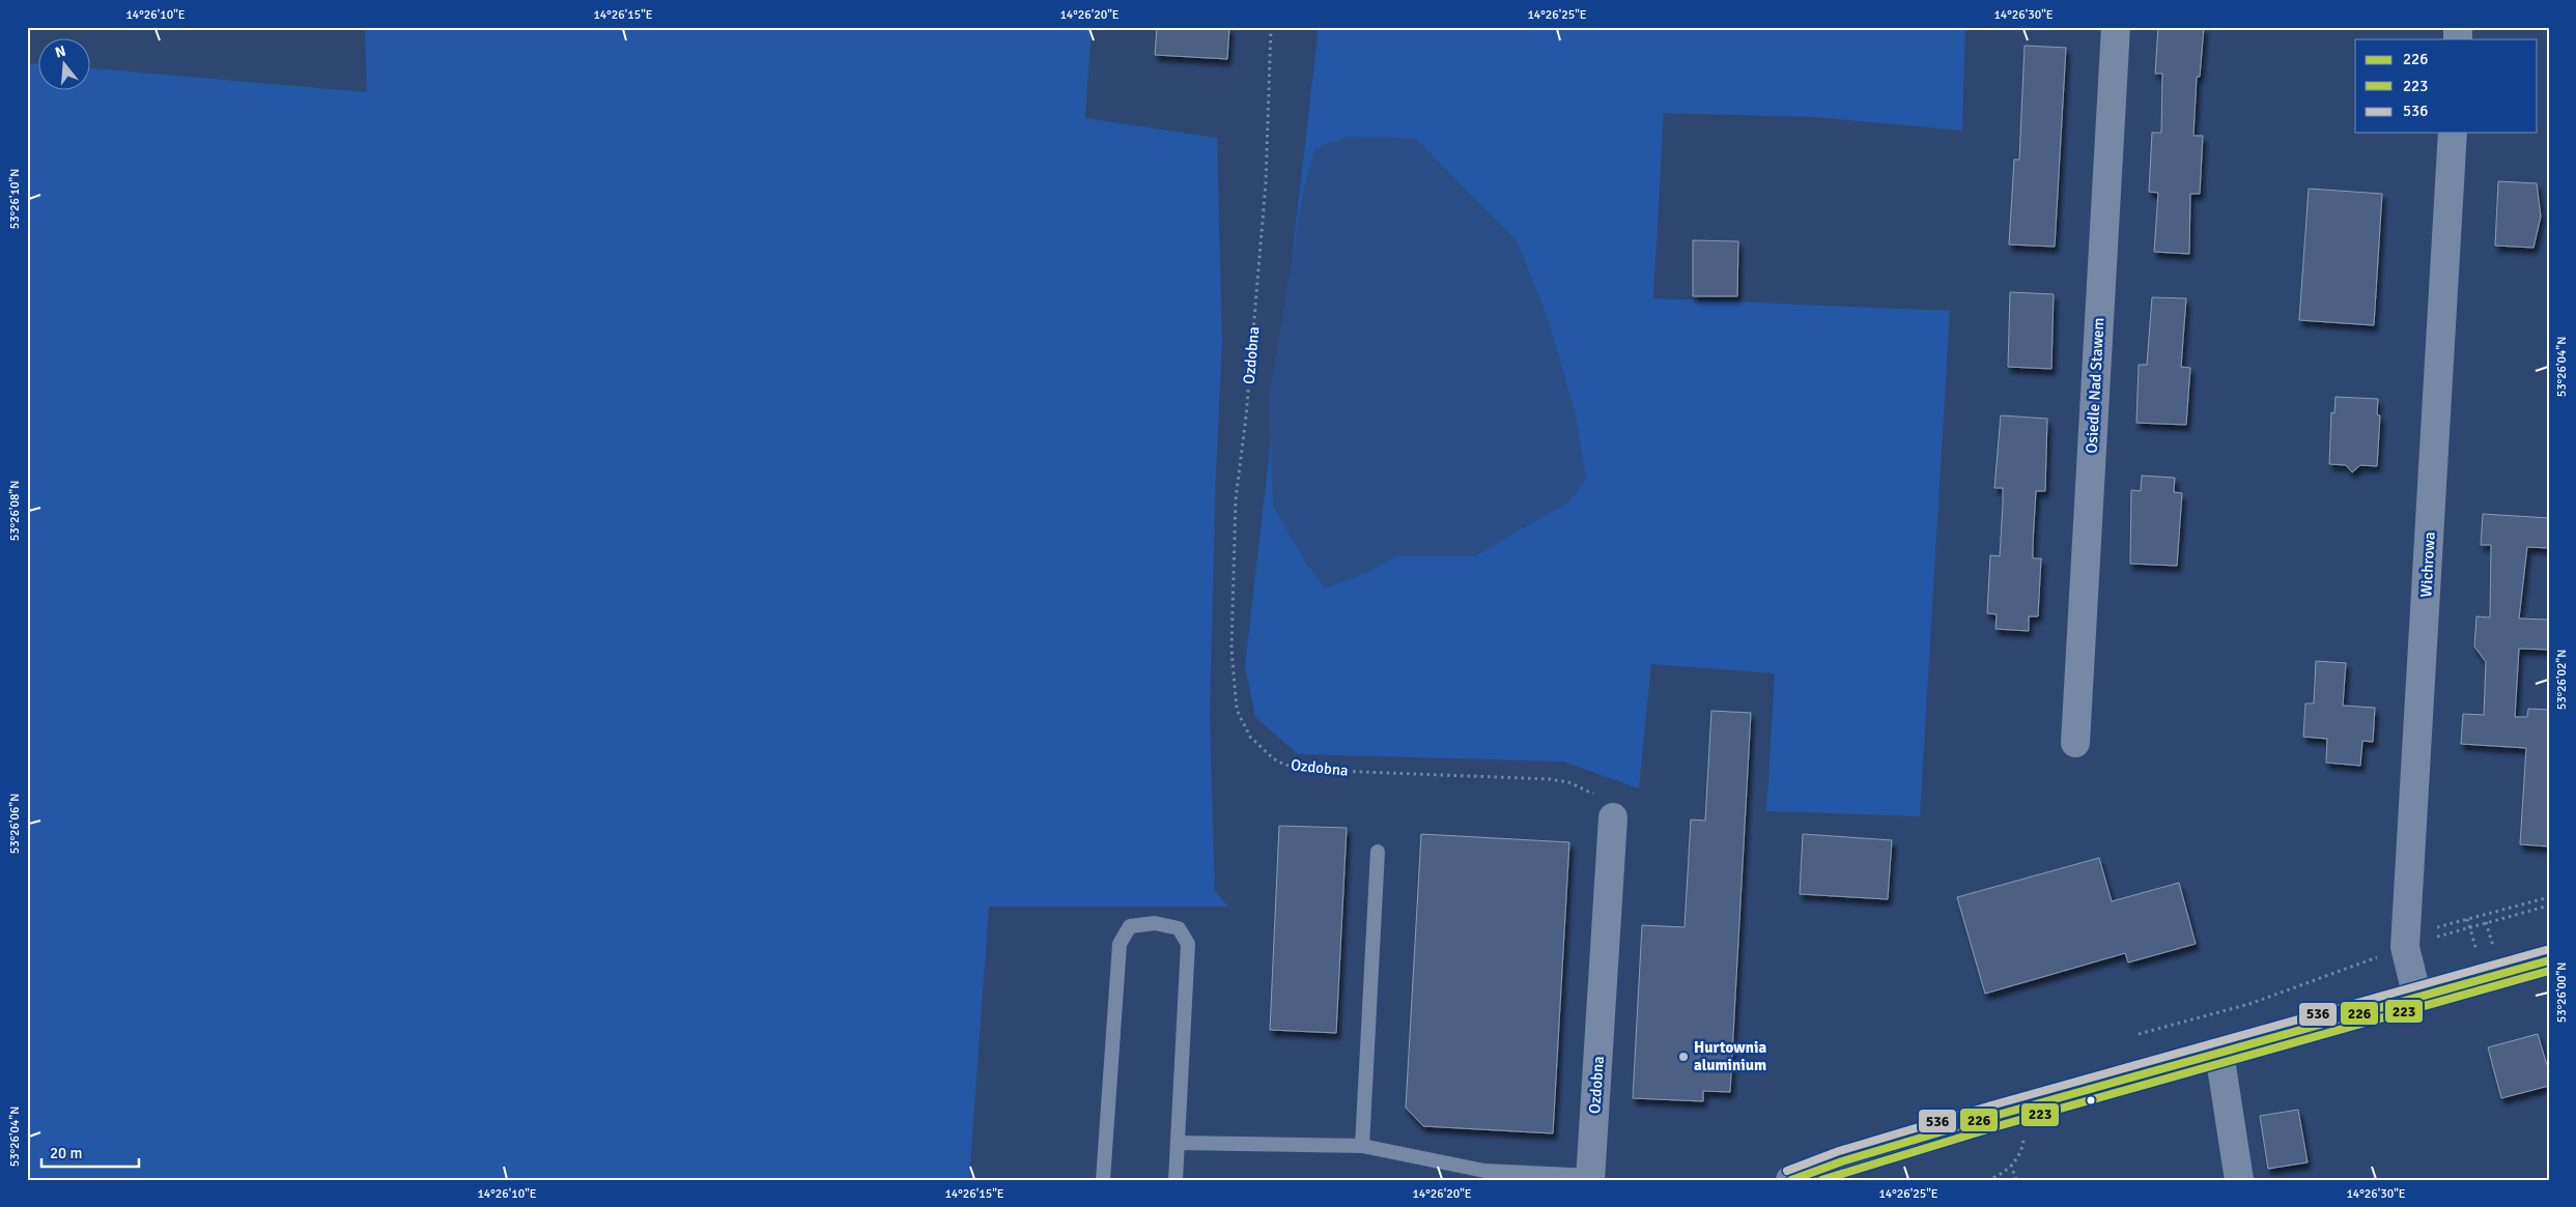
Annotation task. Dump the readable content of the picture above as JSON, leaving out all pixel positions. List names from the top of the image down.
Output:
{
  "streets": {
    "street": ["Ozdobna", "Osiedle Nad Stawem", "Wichrowa"]
  },
  "places": ["Hurtownia aluminium"],
  "lines": ["transit line 536", "transit line 226", "transit line 223"],
  "legend": ["226", "223", "536"],
  "scale_bar": "20 m",
  "north": "top",
  "coordinates": [
    "14°26'10\"E",
    "14°26'15\"E",
    "14°26'20\"E",
    "14°26'25\"E",
    "14°26'30\"E",
    "53°26'10\"N",
    "53°26'04\"N",
    "53°26'08\"N",
    "53°26'02\"N",
    "53°26'06\"N",
    "53°26'00\"N"
  ]
}
